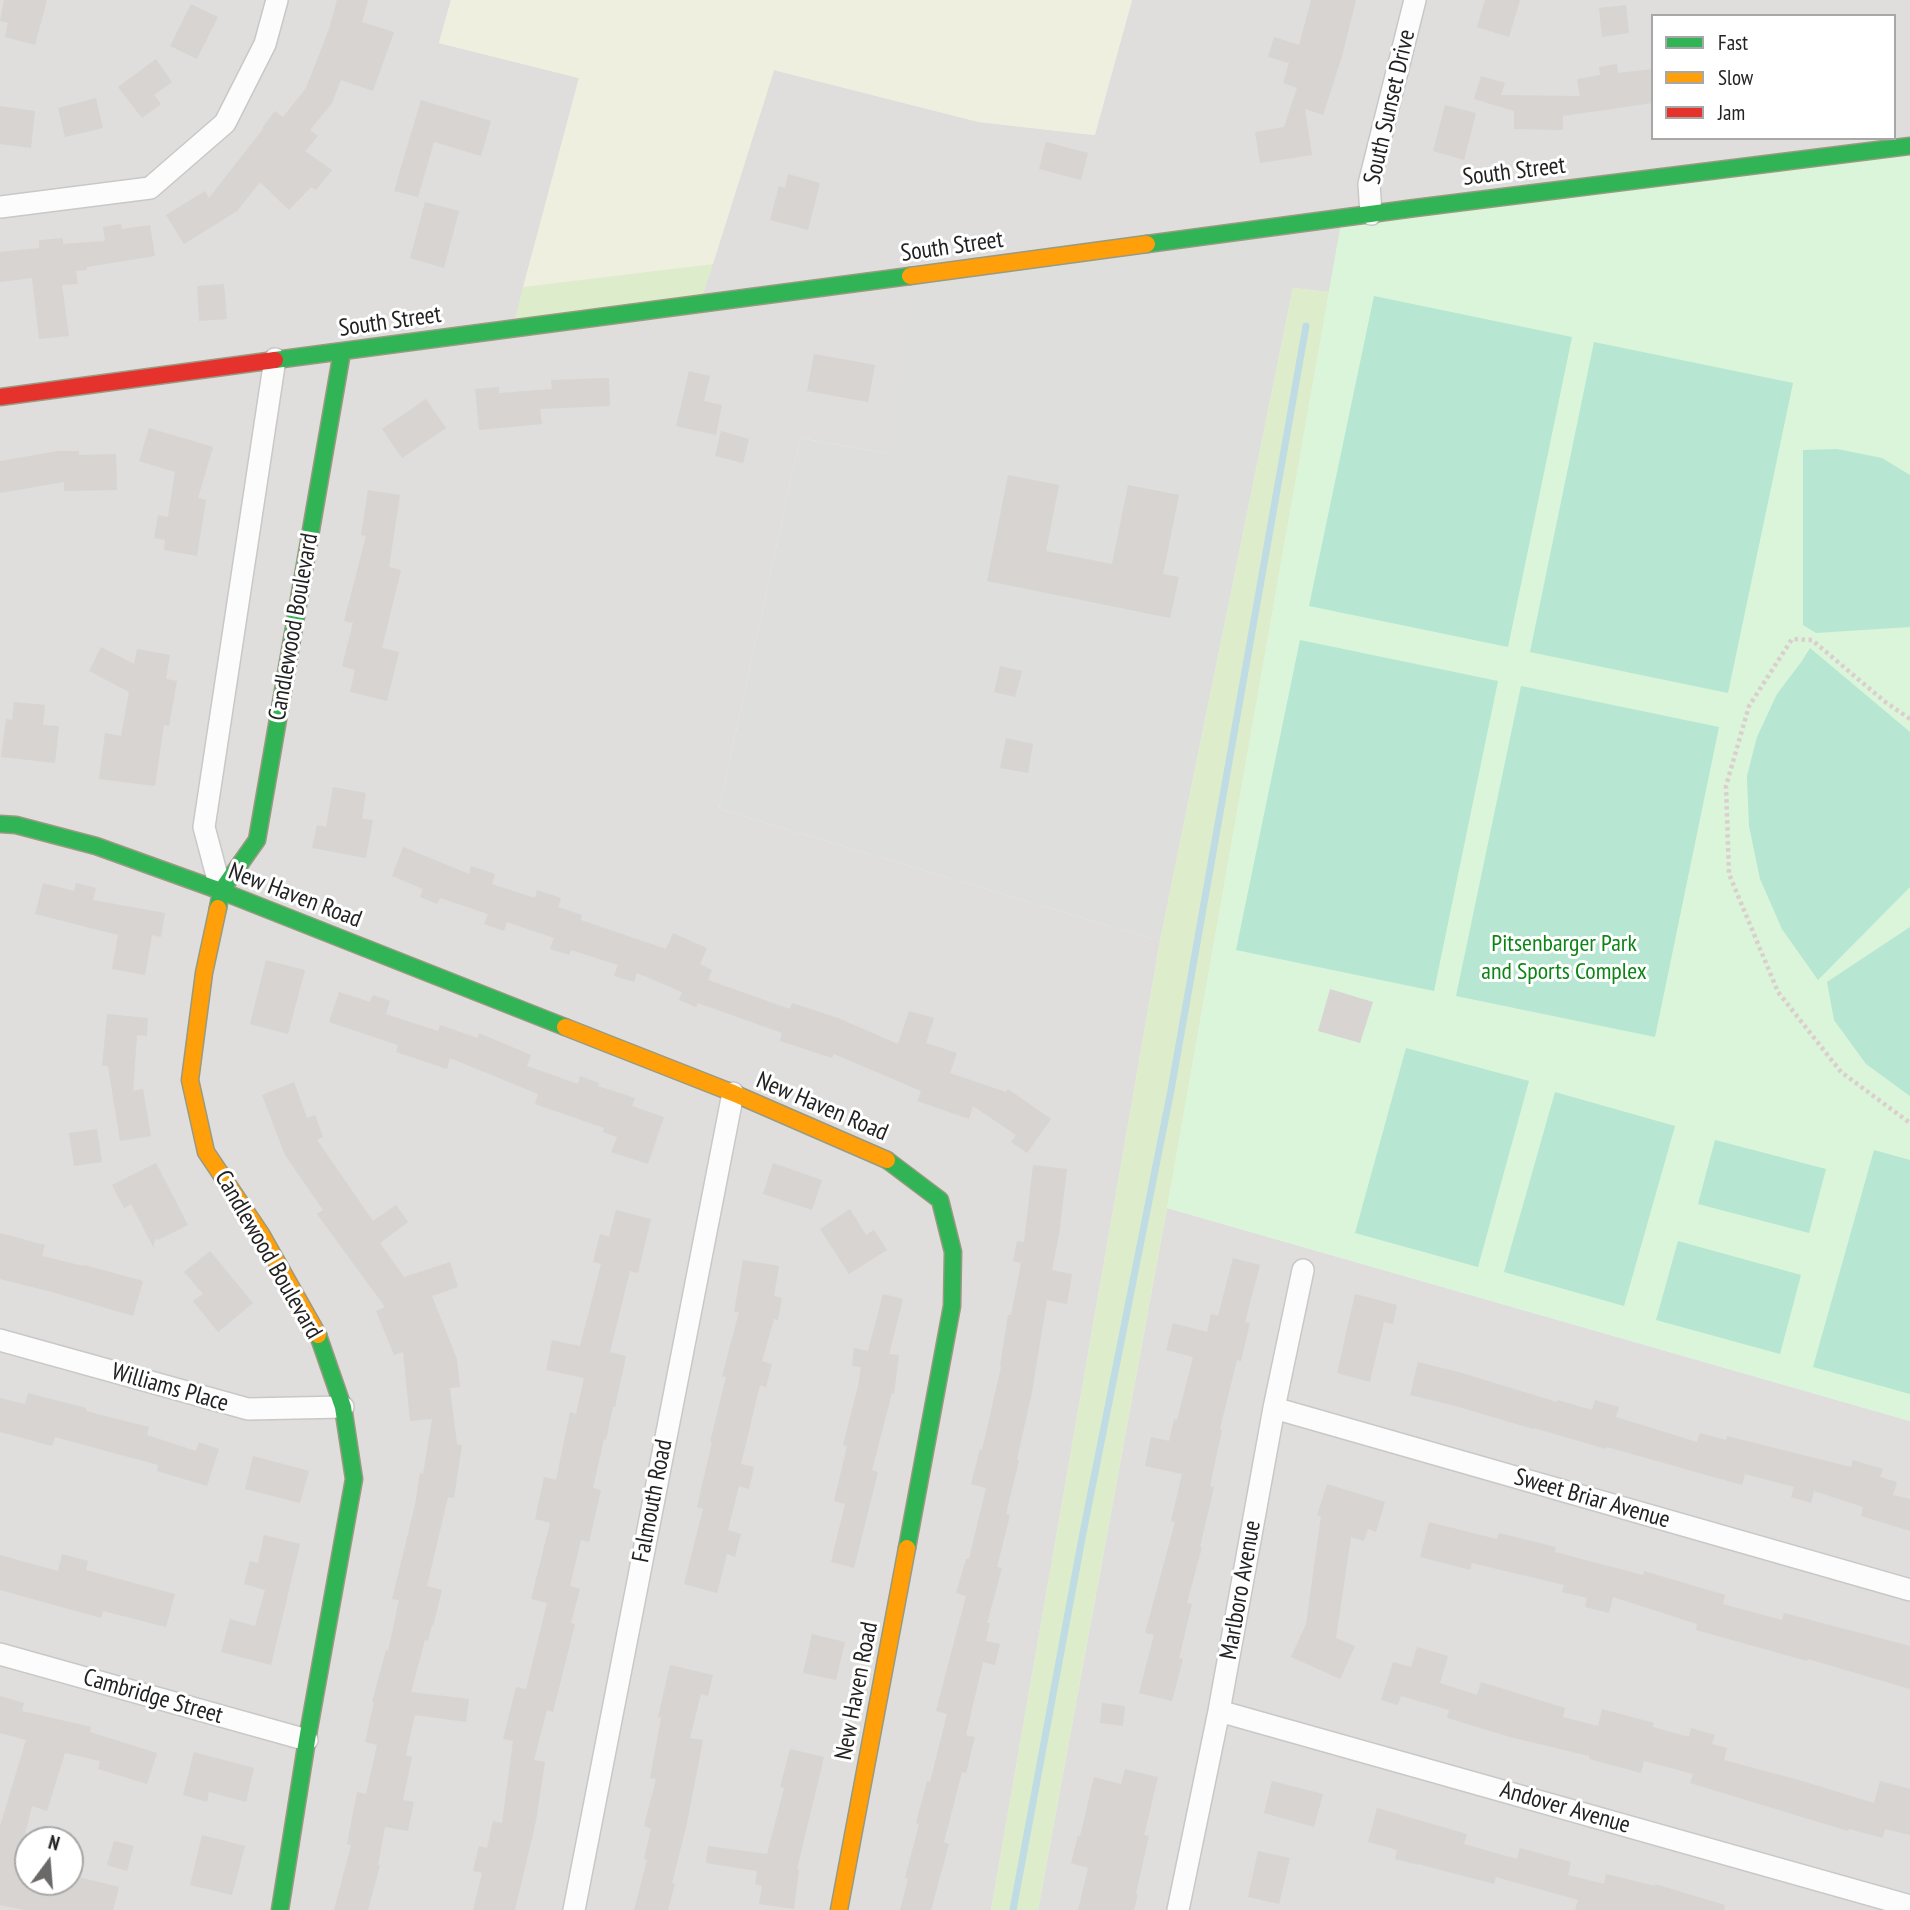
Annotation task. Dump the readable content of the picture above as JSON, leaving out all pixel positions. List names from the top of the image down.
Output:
{
  "streets": {
    "street": [
      "South Sunset Drive",
      "South Street",
      "Candlewood Boulevard",
      "New Haven Road",
      "Williams Place",
      "Sweet Briar Avenue",
      "Falmouth Road",
      "Marlboro Avenue",
      "Cambridge Street",
      "Andover Avenue"
    ]
  },
  "crossings": [
    ["South Sunset Drive", "South Street"],
    ["South Street", "Candlewood Boulevard"],
    ["Candlewood Boulevard", "New Haven Road"],
    ["Candlewood Boulevard", "Williams Place"],
    ["Candlewood Boulevard", "Cambridge Street"],
    ["New Haven Road", "Falmouth Road"],
    ["Sweet Briar Avenue", "Marlboro Avenue"],
    ["Marlboro Avenue", "Andover Avenue"]
  ],
  "parks": ["Pitsenbarger Park and Sports Complex"],
  "legend": ["Fast", "Slow", "Jam"],
  "north": "top"
}
